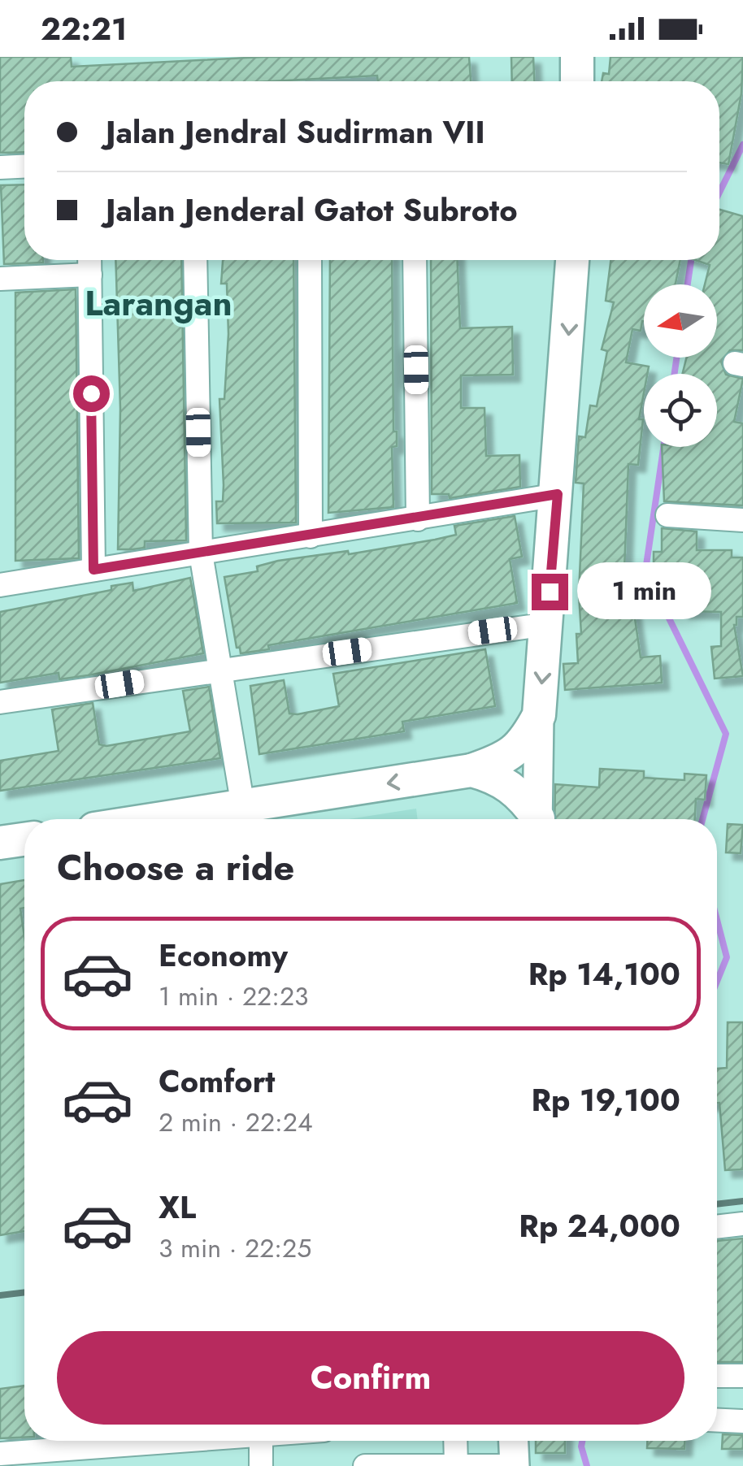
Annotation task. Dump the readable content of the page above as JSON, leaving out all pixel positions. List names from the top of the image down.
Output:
{
  "districts": ["Larangan"],
  "north": "left",
  "page": {
    "status": "22:21",
    "banner": ["Jalan Jendral Sudirman VII", "Jalan Jenderal Gatot Subroto"],
    "bubble": "1 min",
    "heading": "Choose a ride",
    "list": [
      {
        "name": "Economy",
        "note": "1 min · 22:23",
        "value": "Rp 14,100"
      },
      {
        "name": "Comfort",
        "note": "2 min · 22:24",
        "value": "Rp 19,100"
      },
      {
        "name": "XL",
        "note": "3 min · 22:25",
        "value": "Rp 24,000"
      }
    ],
    "buttons": "Confirm"
  }
}
